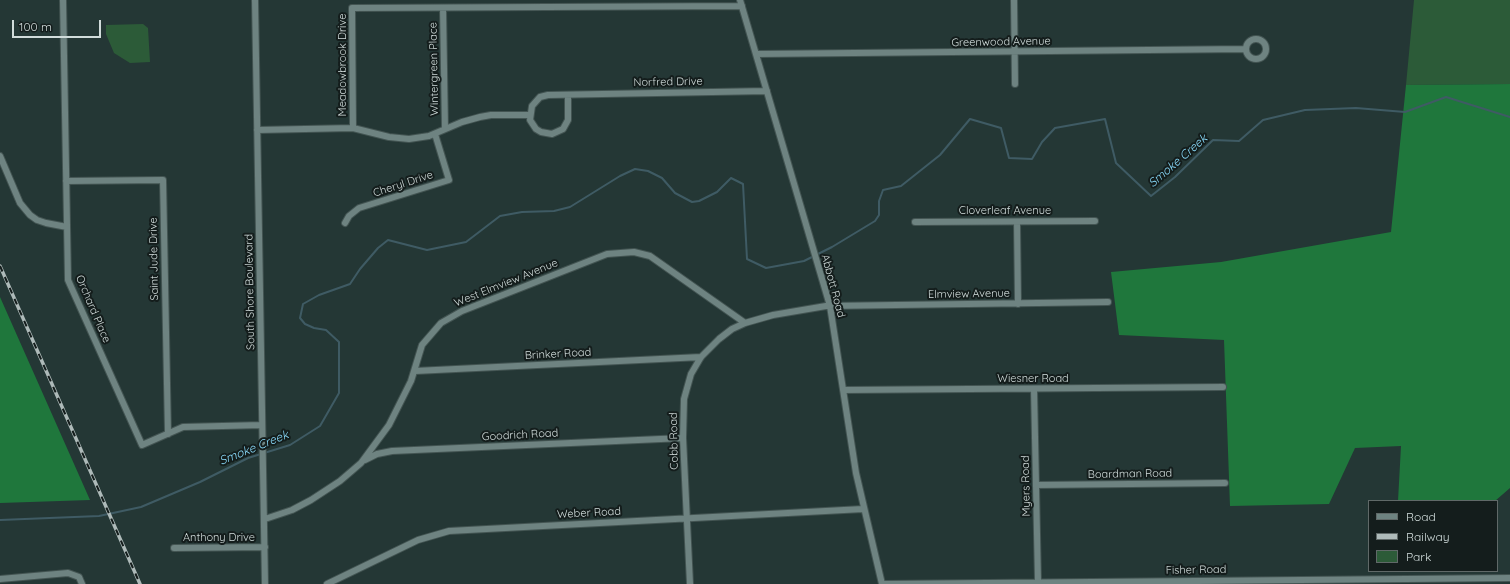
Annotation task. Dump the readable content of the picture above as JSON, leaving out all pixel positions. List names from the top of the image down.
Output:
{
  "streets": {
    "street": [
      "Greenwood Avenue",
      "Meadowbrook Drive",
      "Wintergreen Place",
      "Norfred Drive",
      "Cheryl Drive",
      "Cloverleaf Avenue",
      "Saint Jude Drive",
      "West Elmview Avenue",
      "Abbott Road",
      "South Shore Boulevard",
      "Elmview Avenue",
      "Orchard Place",
      "Brinker Road",
      "Wiesner Road",
      "Goodrich Road",
      "Cobb Road",
      "Boardman Road",
      "Myers Road",
      "Weber Road",
      "Anthony Drive",
      "Fisher Road"
    ]
  },
  "crossings": [
    ["Greenwood Avenue", "Abbott Road"],
    ["Meadowbrook Drive", "Wintergreen Place"],
    ["Meadowbrook Drive", "Abbott Road"],
    ["Meadowbrook Drive", "South Shore Boulevard"],
    ["Norfred Drive", "Abbott Road"],
    ["Saint Jude Drive", "Orchard Place"],
    ["West Elmview Avenue", "South Shore Boulevard"],
    ["West Elmview Avenue", "Brinker Road"],
    ["West Elmview Avenue", "Goodrich Road"],
    ["West Elmview Avenue", "Cobb Road"],
    ["Abbott Road", "Elmview Avenue"],
    ["Abbott Road", "Wiesner Road"],
    ["Abbott Road", "Weber Road"],
    ["Abbott Road", "Fisher Road"],
    ["South Shore Boulevard", "Orchard Place"],
    ["South Shore Boulevard", "Anthony Drive"],
    ["Brinker Road", "Cobb Road"],
    ["Wiesner Road", "Myers Road"],
    ["Goodrich Road", "Cobb Road"],
    ["Cobb Road", "Weber Road"],
    ["Boardman Road", "Myers Road"],
    ["Myers Road", "Fisher Road"]
  ],
  "water": ["Smoke Creek"],
  "legend": ["Road", "Railway", "Park"],
  "scale_bar": "100 m"
}
